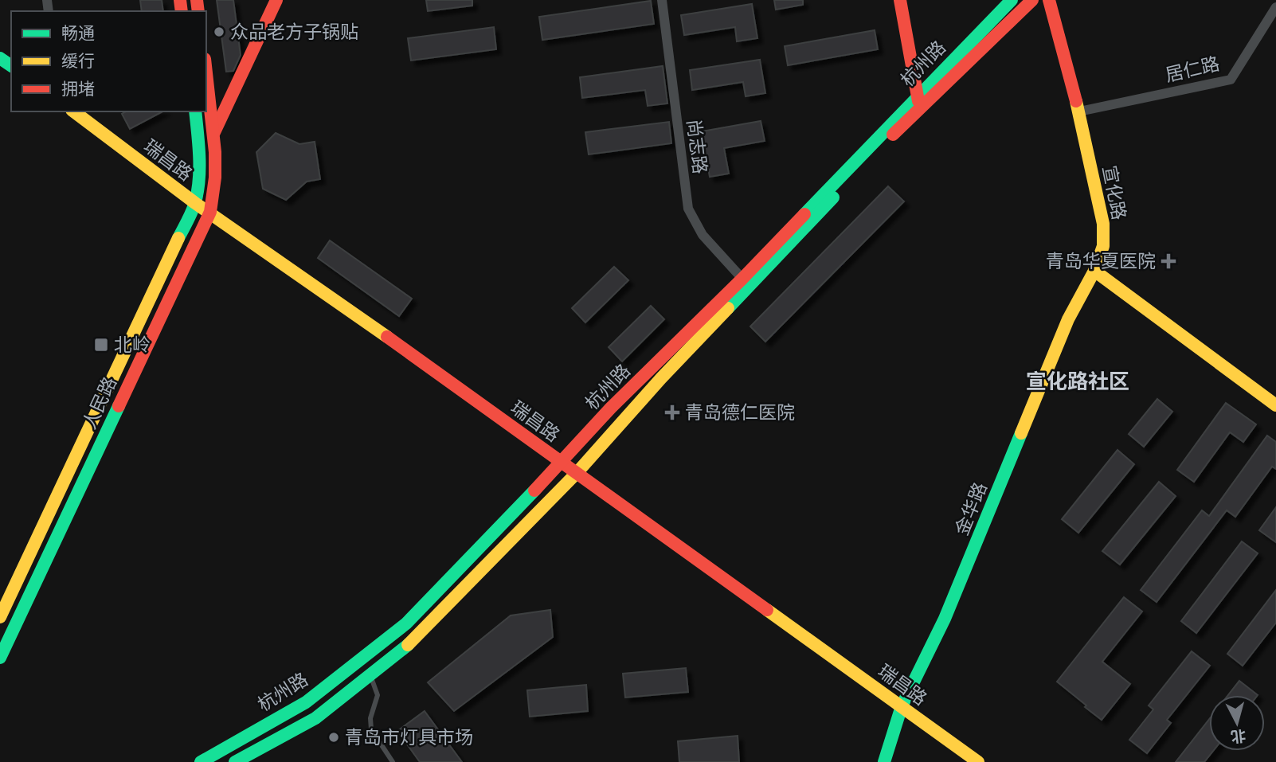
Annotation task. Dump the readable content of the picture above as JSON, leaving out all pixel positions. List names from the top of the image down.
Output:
{
  "streets": {
    "main road": [
      "杭州路",
      "瑞昌路",
      "宣化路",
      "人民路",
      "金华路"
    ],
    "street": ["居仁路", "尚志路"]
  },
  "crossings": [
    ["杭州路", "尚志路"],
    ["杭州路", "瑞昌路"],
    ["居仁路", "宣化路"],
    ["瑞昌路", "人民路"],
    ["瑞昌路", "金华路"],
    ["宣化路", "金华路"]
  ],
  "districts": ["宣化路社区"],
  "places": {
    "other": ["众品老方子锅贴", "青岛市灯具市场"],
    "health": ["青岛华夏医院", "青岛德仁医院"],
    "transit": ["北岭"]
  },
  "legend": ["畅通", "缓行", "拥堵"],
  "north": "bottom"
}
